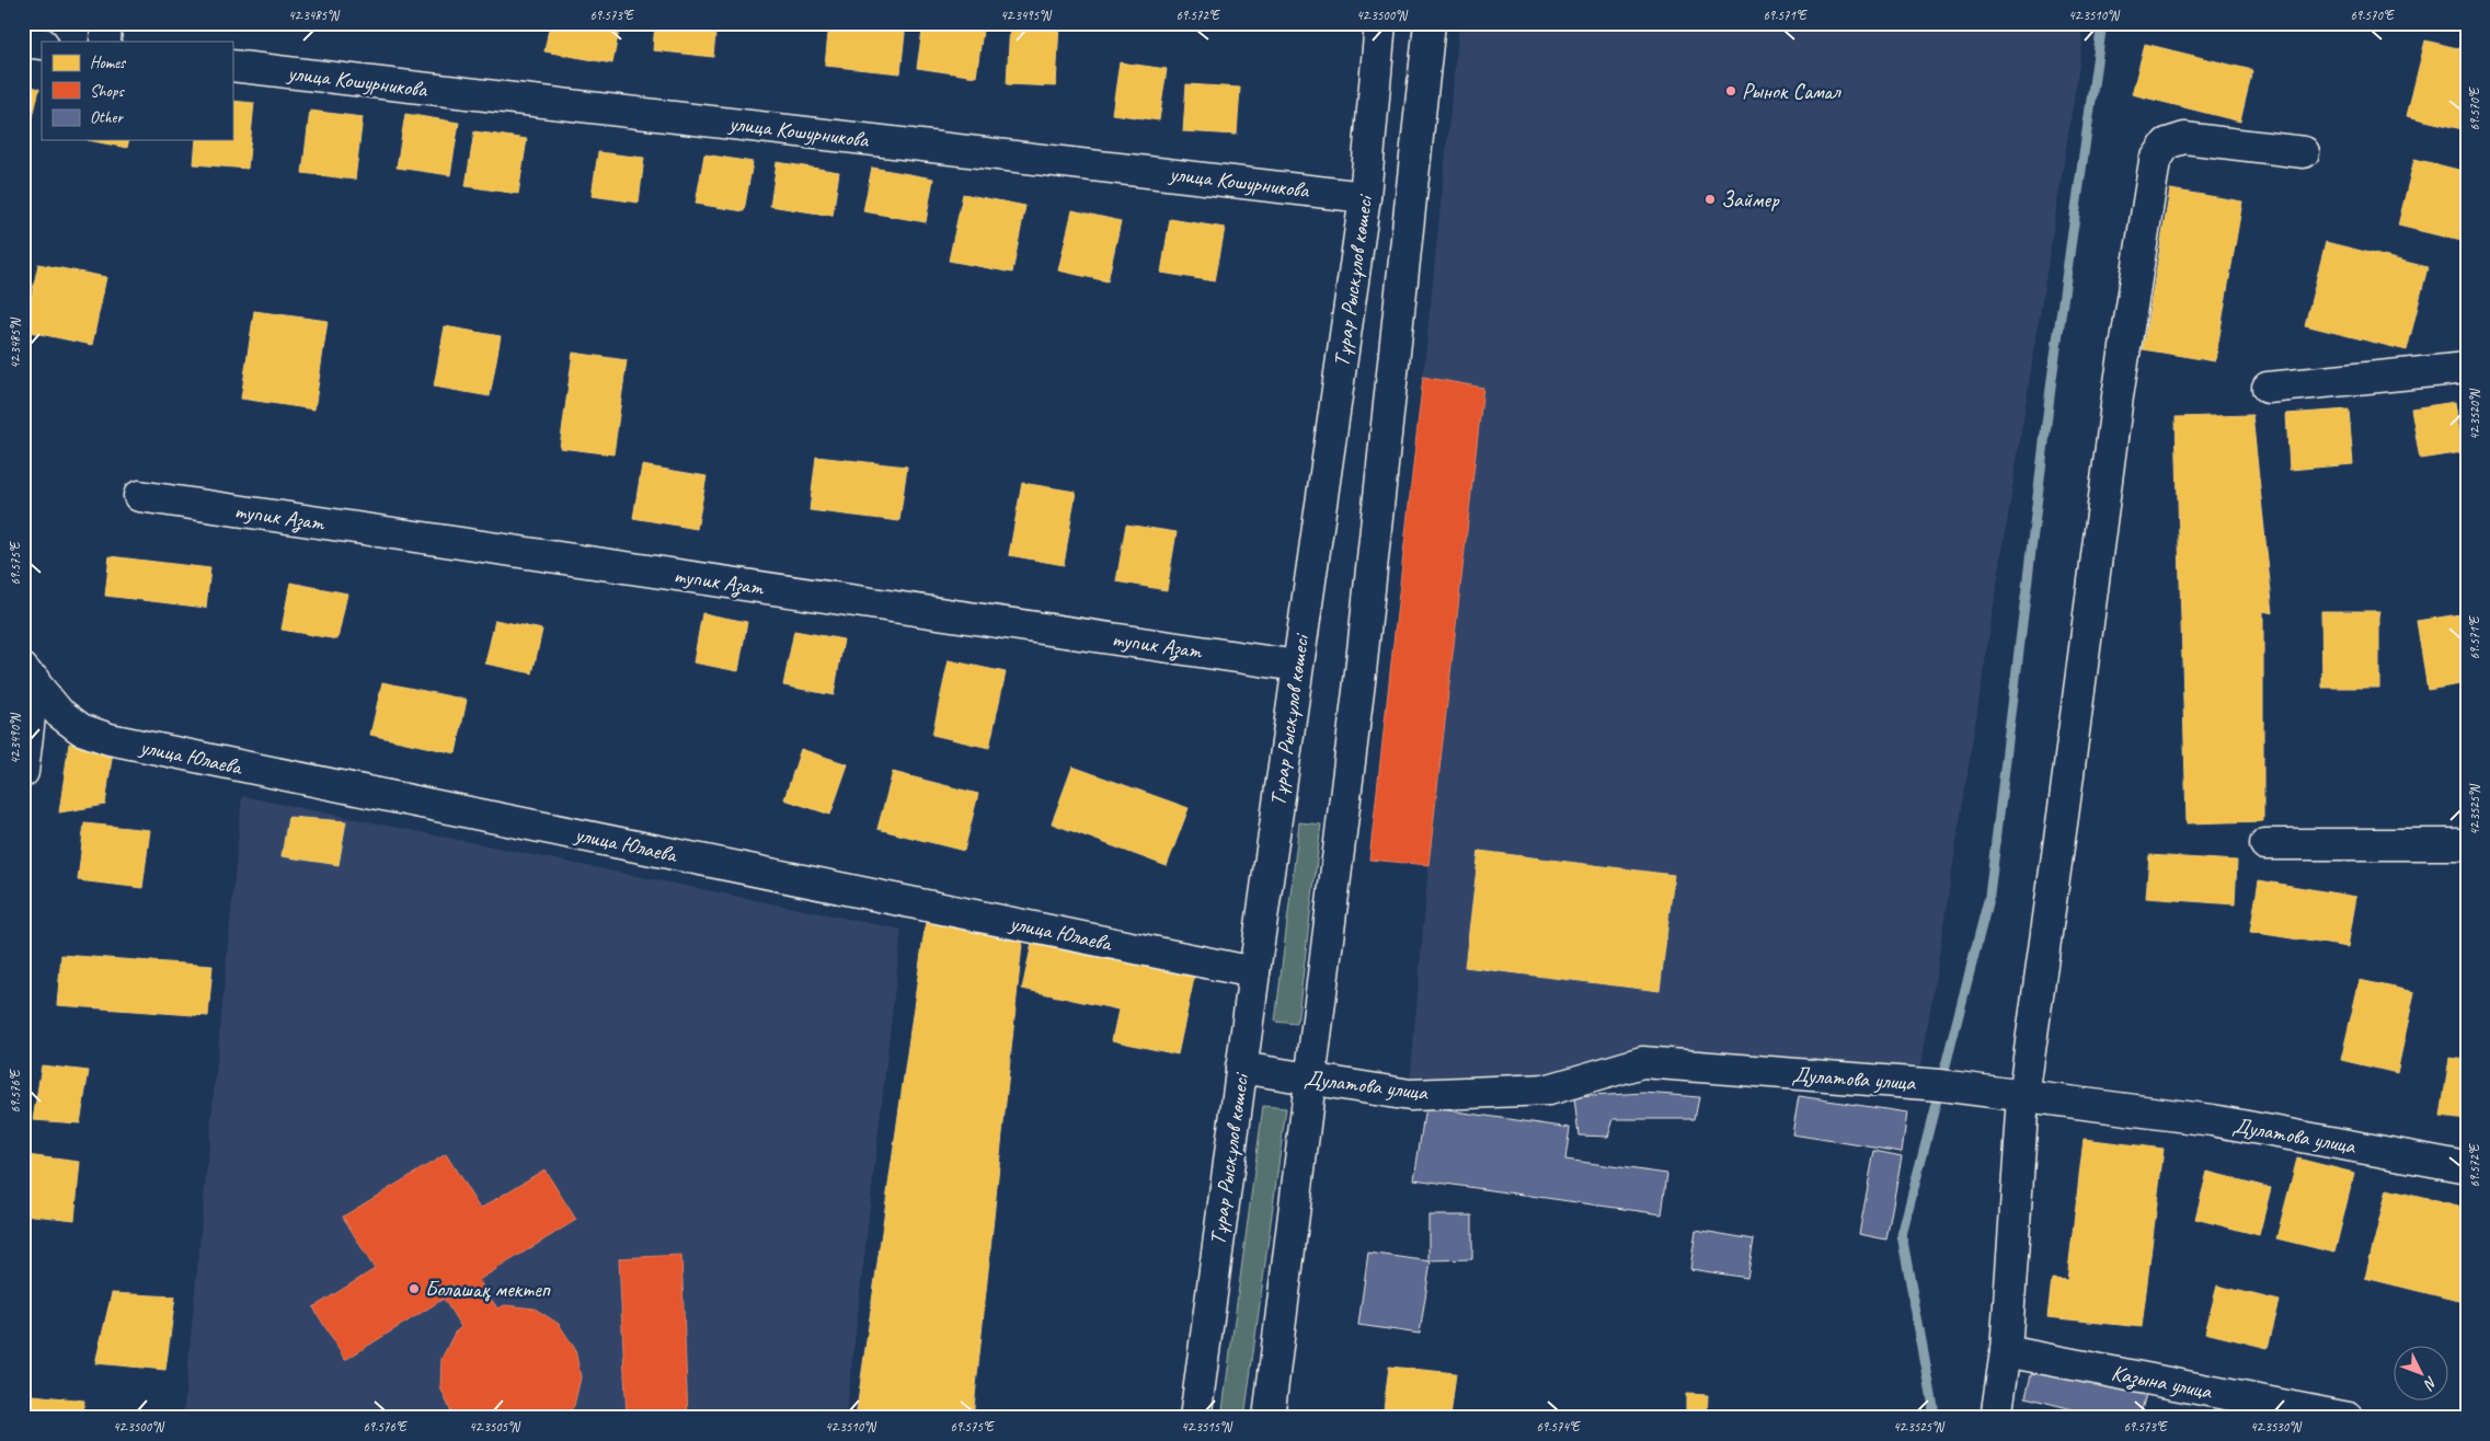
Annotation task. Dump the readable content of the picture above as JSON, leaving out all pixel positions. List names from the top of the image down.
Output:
{
  "streets": {
    "street": [
      "улица Кошурникова",
      "Тұрар Рыскұлов көшесі",
      "тупик Азат",
      "улица Юлаева",
      "Дулатова улица",
      "Казына улица"
    ]
  },
  "crossings": [
    ["улица Кошурникова", "Тұрар Рыскұлов көшесі"],
    ["Тұрар Рыскұлов көшесі", "тупик Азат"],
    ["Тұрар Рыскұлов көшесі", "улица Юлаева"],
    ["Тұрар Рыскұлов көшесі", "Дулатова улица"]
  ],
  "places": ["Рынок Самал", "Займер", "Болашақ мектеп"],
  "legend": ["Homes", "Shops", "Other"],
  "north": "bottom right",
  "coordinates": [
    "42.3485°N",
    "69.573°E",
    "42.3495°N",
    "69.572°E",
    "42.3500°N",
    "69.571°E",
    "42.3510°N",
    "69.570°E",
    "42.3520°N",
    "69.575°E",
    "42.3490°N",
    "42.3525°N",
    "69.576°E",
    "42.3505°N",
    "42.3515°N",
    "69.574°E",
    "42.3530°N"
  ]
}
